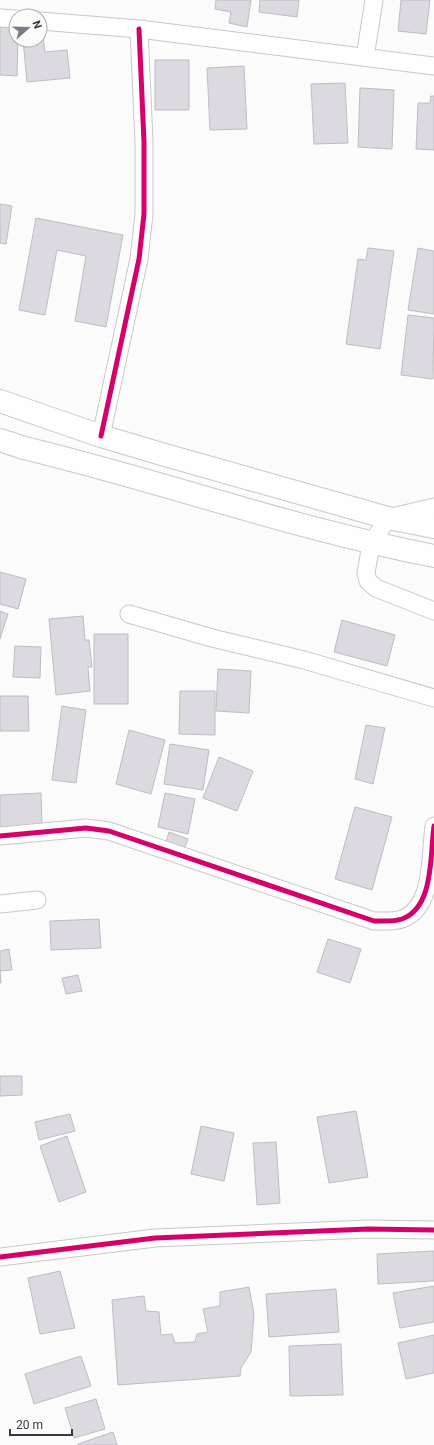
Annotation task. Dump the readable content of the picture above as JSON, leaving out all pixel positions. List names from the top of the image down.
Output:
{
  "scale_bar": "20 m",
  "north": "right"
}
